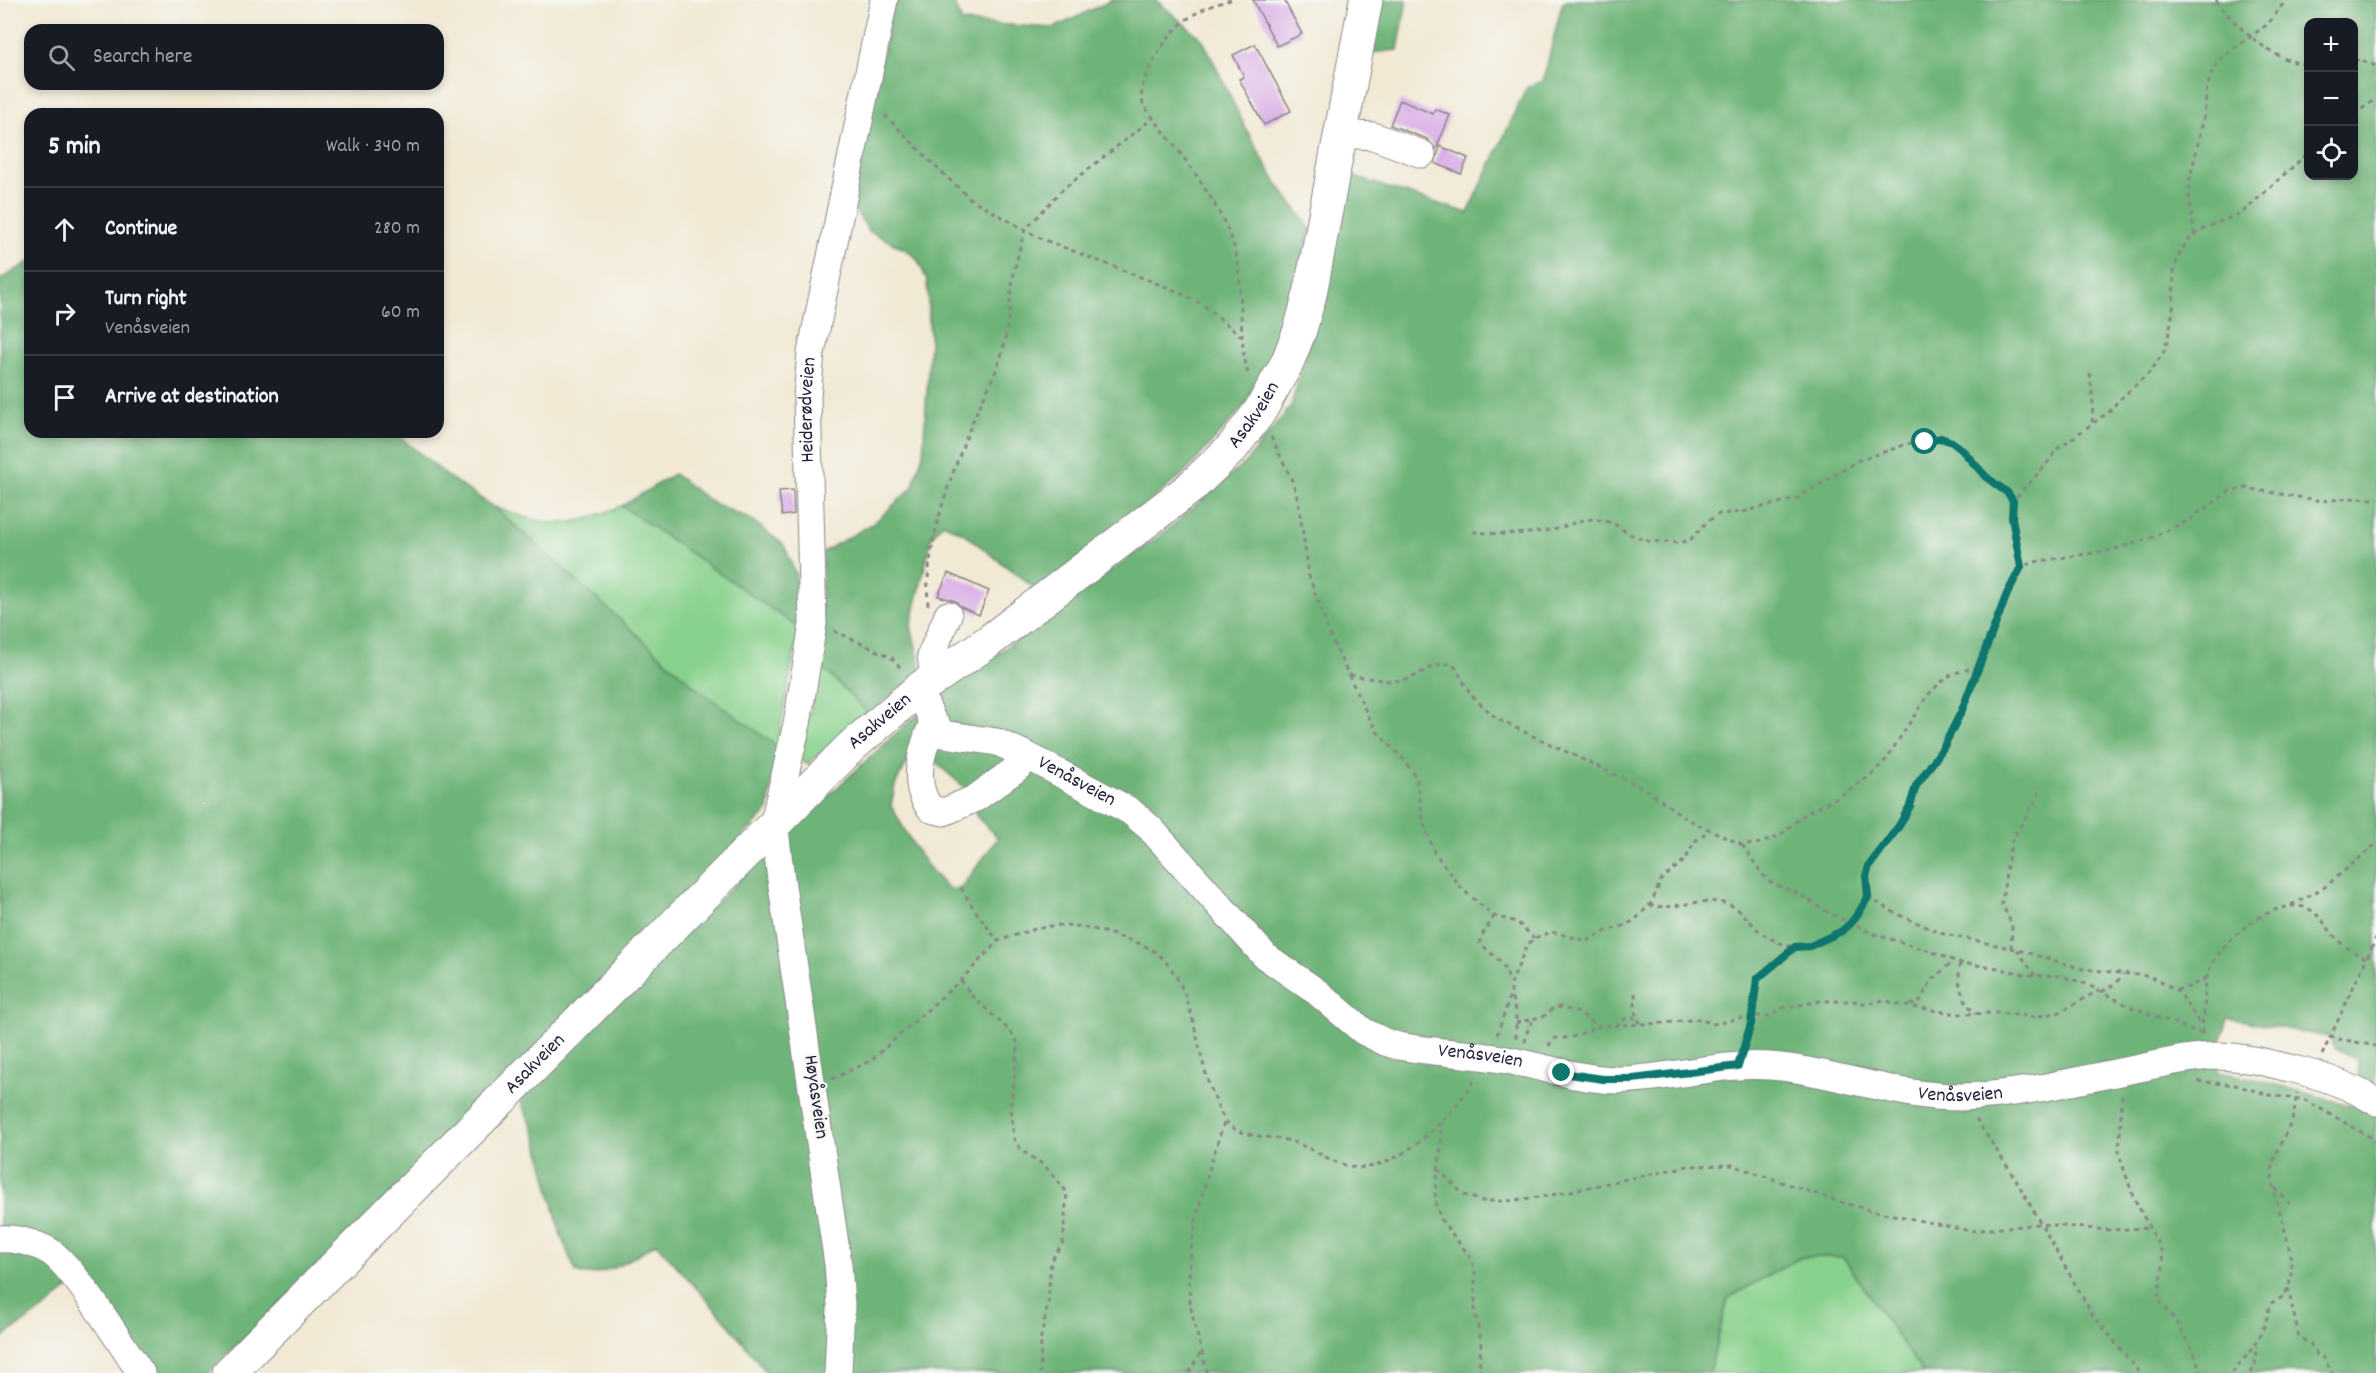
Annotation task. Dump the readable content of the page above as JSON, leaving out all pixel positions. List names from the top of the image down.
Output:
{
  "streets": {
    "main road": ["Asakveien"],
    "street": ["Heiderødveien", "Venåsveien", "Høyåsveien"]
  },
  "crossings": [
    ["Heiderødveien", "Asakveien"],
    ["Heiderødveien", "Høyåsveien"],
    ["Asakveien", "Høyåsveien"]
  ],
  "page": {
    "map_buttons": ["+", "−"],
    "search": "Search here",
    "heading": ["5 min", "Walk · 340 m"],
    "list": [
      ["Continue", "280 m"],
      ["Turn right", "Venåsveien", "60 m"],
      "Arrive at destination"
    ]
  }
}
